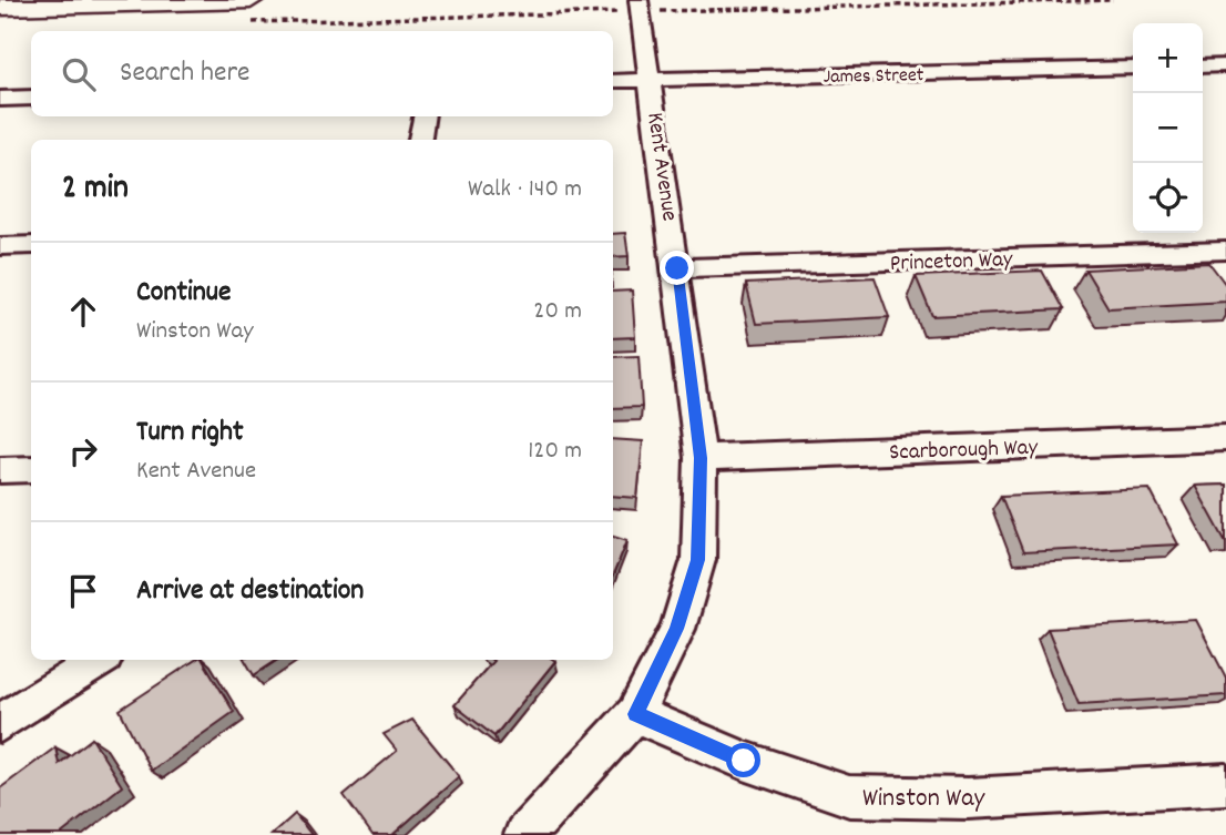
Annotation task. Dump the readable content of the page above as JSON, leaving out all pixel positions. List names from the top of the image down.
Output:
{
  "streets": {
    "street": [
      "James Street",
      "Kent Avenue",
      "Princeton Way",
      "Scarborough Way",
      "Winston Way"
    ]
  },
  "crossings": [
    ["James Street", "Kent Avenue"],
    ["Kent Avenue", "Princeton Way"],
    ["Kent Avenue", "Scarborough Way"],
    ["Kent Avenue", "Winston Way"]
  ],
  "page": {
    "map_buttons": ["+", "−"],
    "search": "Search here",
    "heading": ["2 min", "Walk · 140 m"],
    "list": [
      ["Continue", "Winston Way", "20 m"],
      ["Turn right", "Kent Avenue", "120 m"],
      "Arrive at destination"
    ]
  }
}
